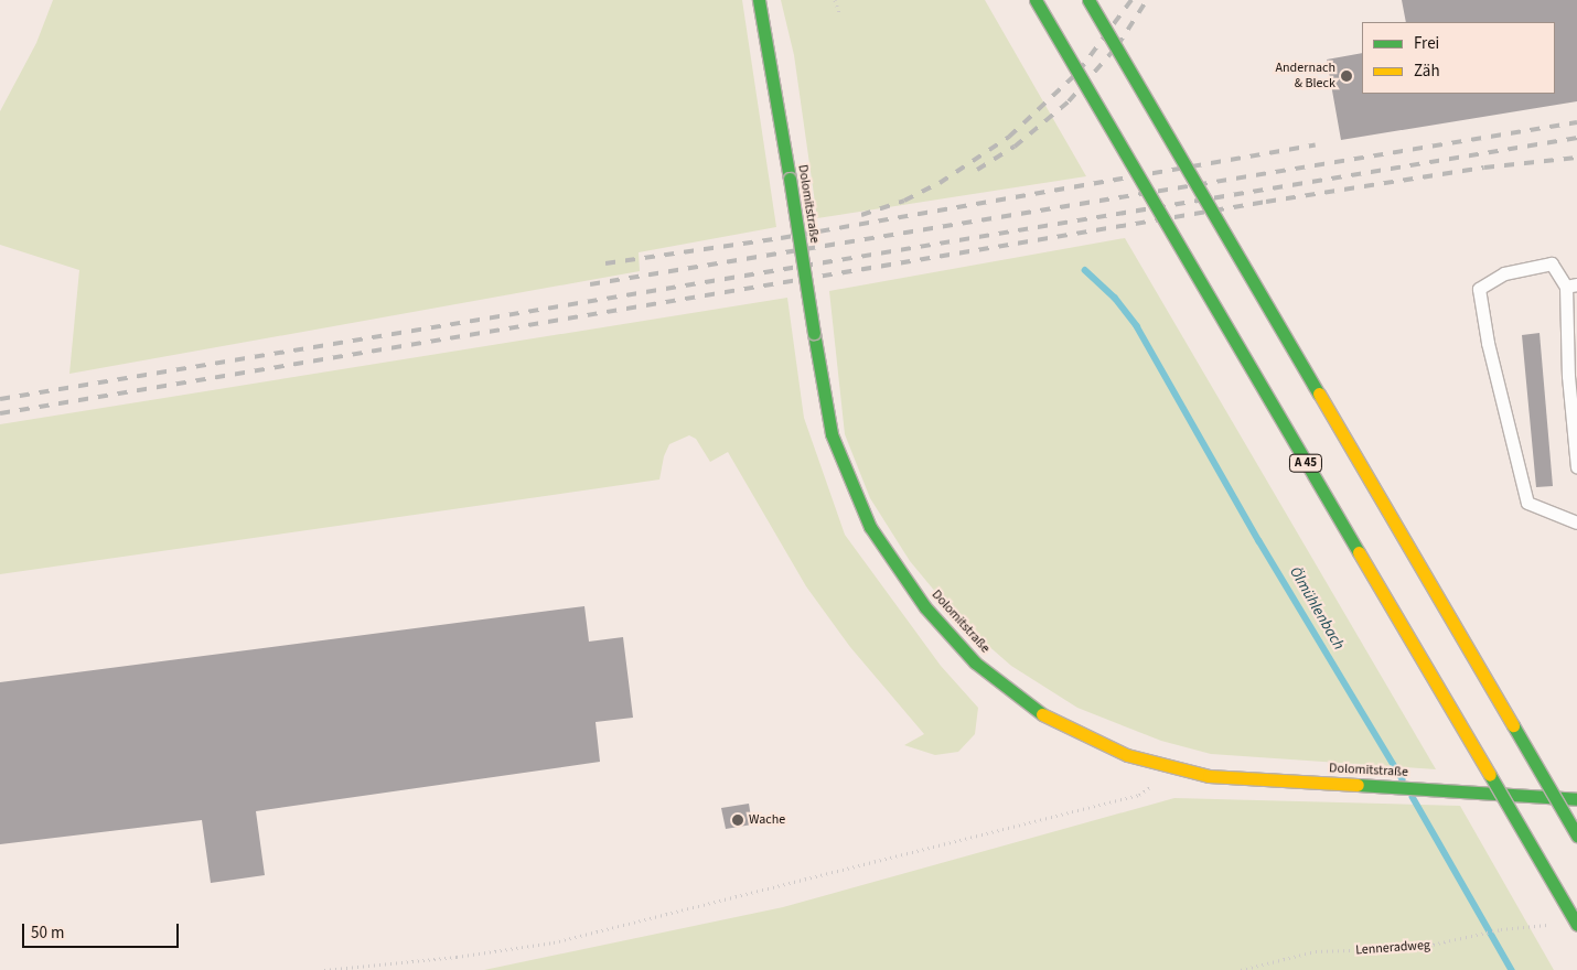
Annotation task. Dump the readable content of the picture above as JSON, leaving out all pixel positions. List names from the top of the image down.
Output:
{
  "streets": {
    "main road": ["Dolomitstraße", "A 45"],
    "path": ["Lenneradweg"]
  },
  "water": ["Ölmühlenbach"],
  "places": ["Andernach & Bleck", "Wache"],
  "legend": ["Frei", "Zäh"],
  "scale_bar": "50 m"
}
